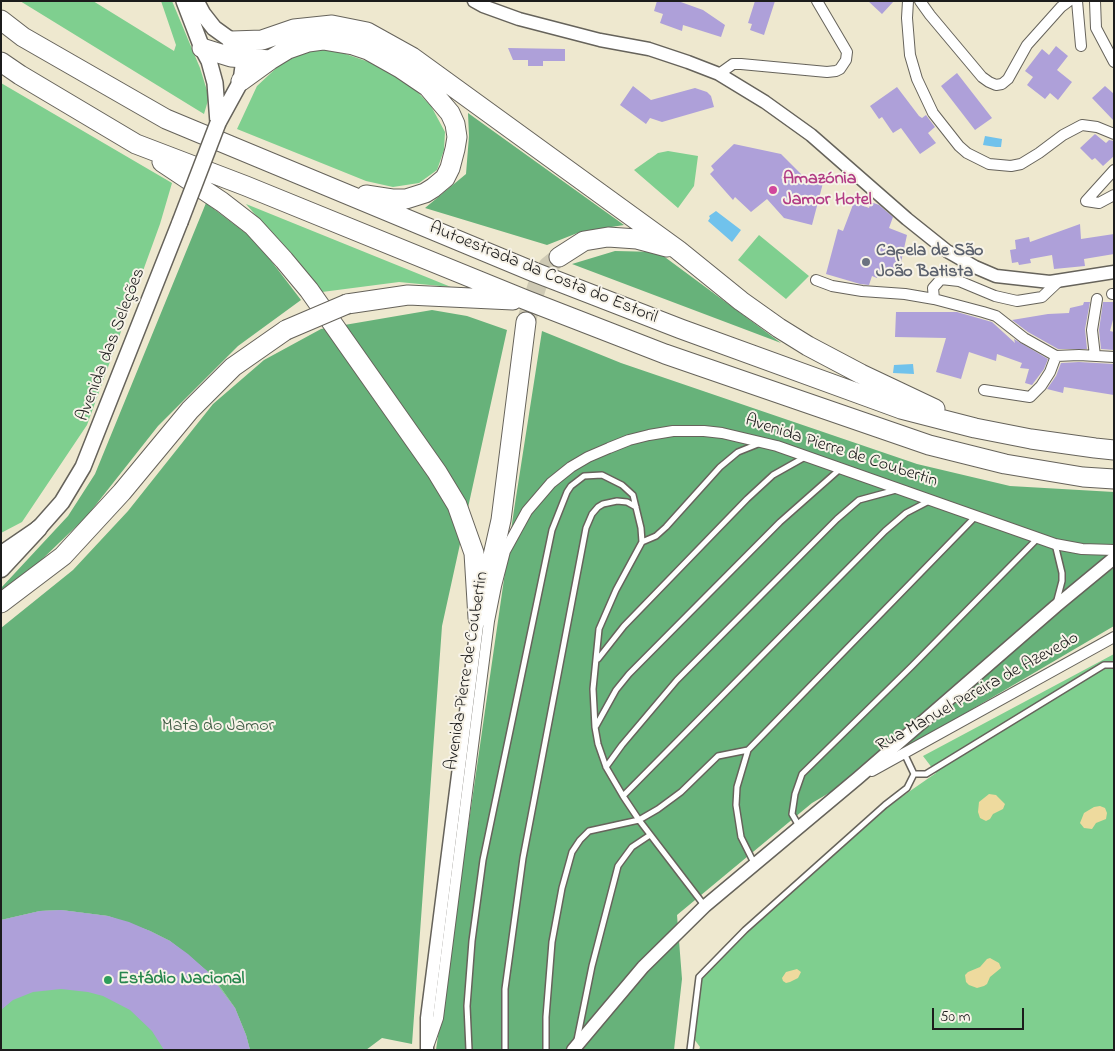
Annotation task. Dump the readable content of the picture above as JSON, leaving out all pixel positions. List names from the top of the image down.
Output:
{
  "streets": {
    "highway": ["Autoestrada da Costa do Estoril"],
    "main road": ["Avenida das Seleções"],
    "street": ["Avenida Pierre de Coubertin", "Rua Manuel Pereira de Azevedo"]
  },
  "parks": ["Mata do Jamor"],
  "places": ["Amazónia Jamor Hotel", "Capela de São João Batista", "Estádio Nacional"],
  "scale_bar": "50 m"
}
